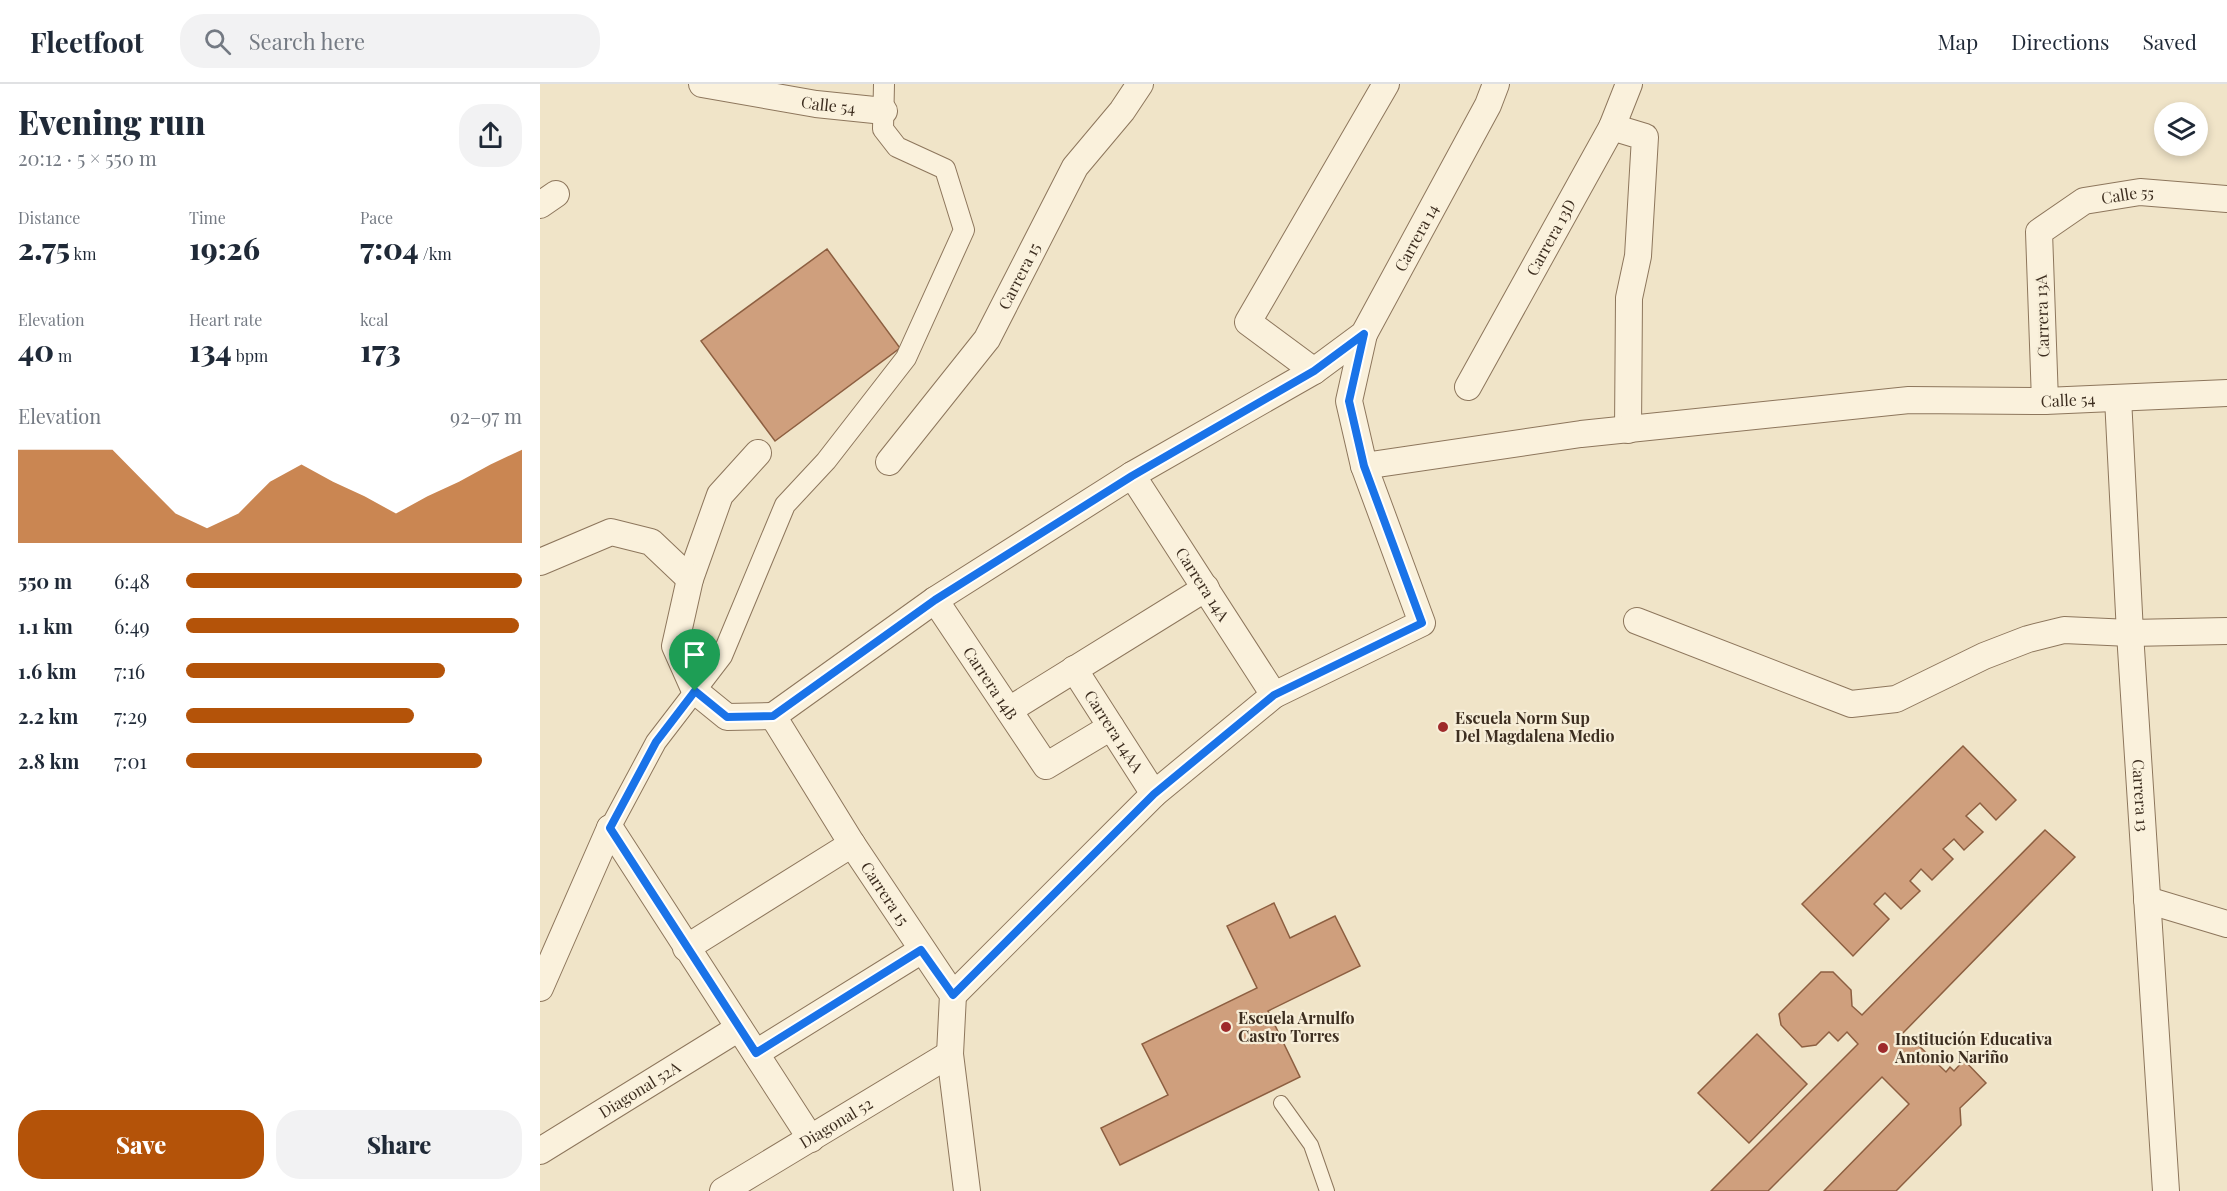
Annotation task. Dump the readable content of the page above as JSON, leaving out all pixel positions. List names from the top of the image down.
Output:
{
  "streets": {
    "street": [
      "Calle 54",
      "Calle 55",
      "Carrera 14",
      "Carrera 13D",
      "Carrera 15",
      "Carrera 13A",
      "Carrera 14A",
      "Carrera 14B",
      "Carrera 14AA",
      "Carrera 13",
      "Diagonal 52A",
      "Diagonal 52"
    ]
  },
  "crossings": [
    ["Calle 54", "Carrera 13A"],
    ["Calle 54", "Carrera 13"],
    ["Calle 55", "Carrera 13A"],
    ["Carrera 14", "Carrera 15"],
    ["Carrera 14", "Carrera 14A"],
    ["Carrera 14", "Carrera 14B"],
    ["Carrera 14B", "Carrera 14AA"]
  ],
  "places": ["Escuela Norm Sup Del Magdalena Medio", "Escuela Arnulfo Castro Torres", "Institución Educativa Antonio Nariño"],
  "page": {
    "header": "Fleetfoot",
    "search": "Search here",
    "nav": ["Map", "Directions", "Saved"],
    "heading": ["Evening run", "20:12 · 5 × 550 m"],
    "stats": [
      ["Distance", "2.75 km"],
      ["Time", "19:26"],
      ["Pace", "7:04 /km"],
      ["Elevation", "40 m"],
      ["Heart rate", "134 bpm"],
      ["kcal", "173"]
    ],
    "chart": ["Elevation", "92–97 m"],
    "list": [
      {
        "name": "550 m",
        "note": "6:48"
      },
      {
        "name": "1.1 km",
        "note": "6:49"
      },
      {
        "name": "1.6 km",
        "note": "7:16"
      },
      {
        "name": "2.2 km",
        "note": "7:29"
      },
      {
        "name": "2.8 km",
        "note": "7:01"
      }
    ],
    "buttons": ["Save", "Share"]
  }
}
